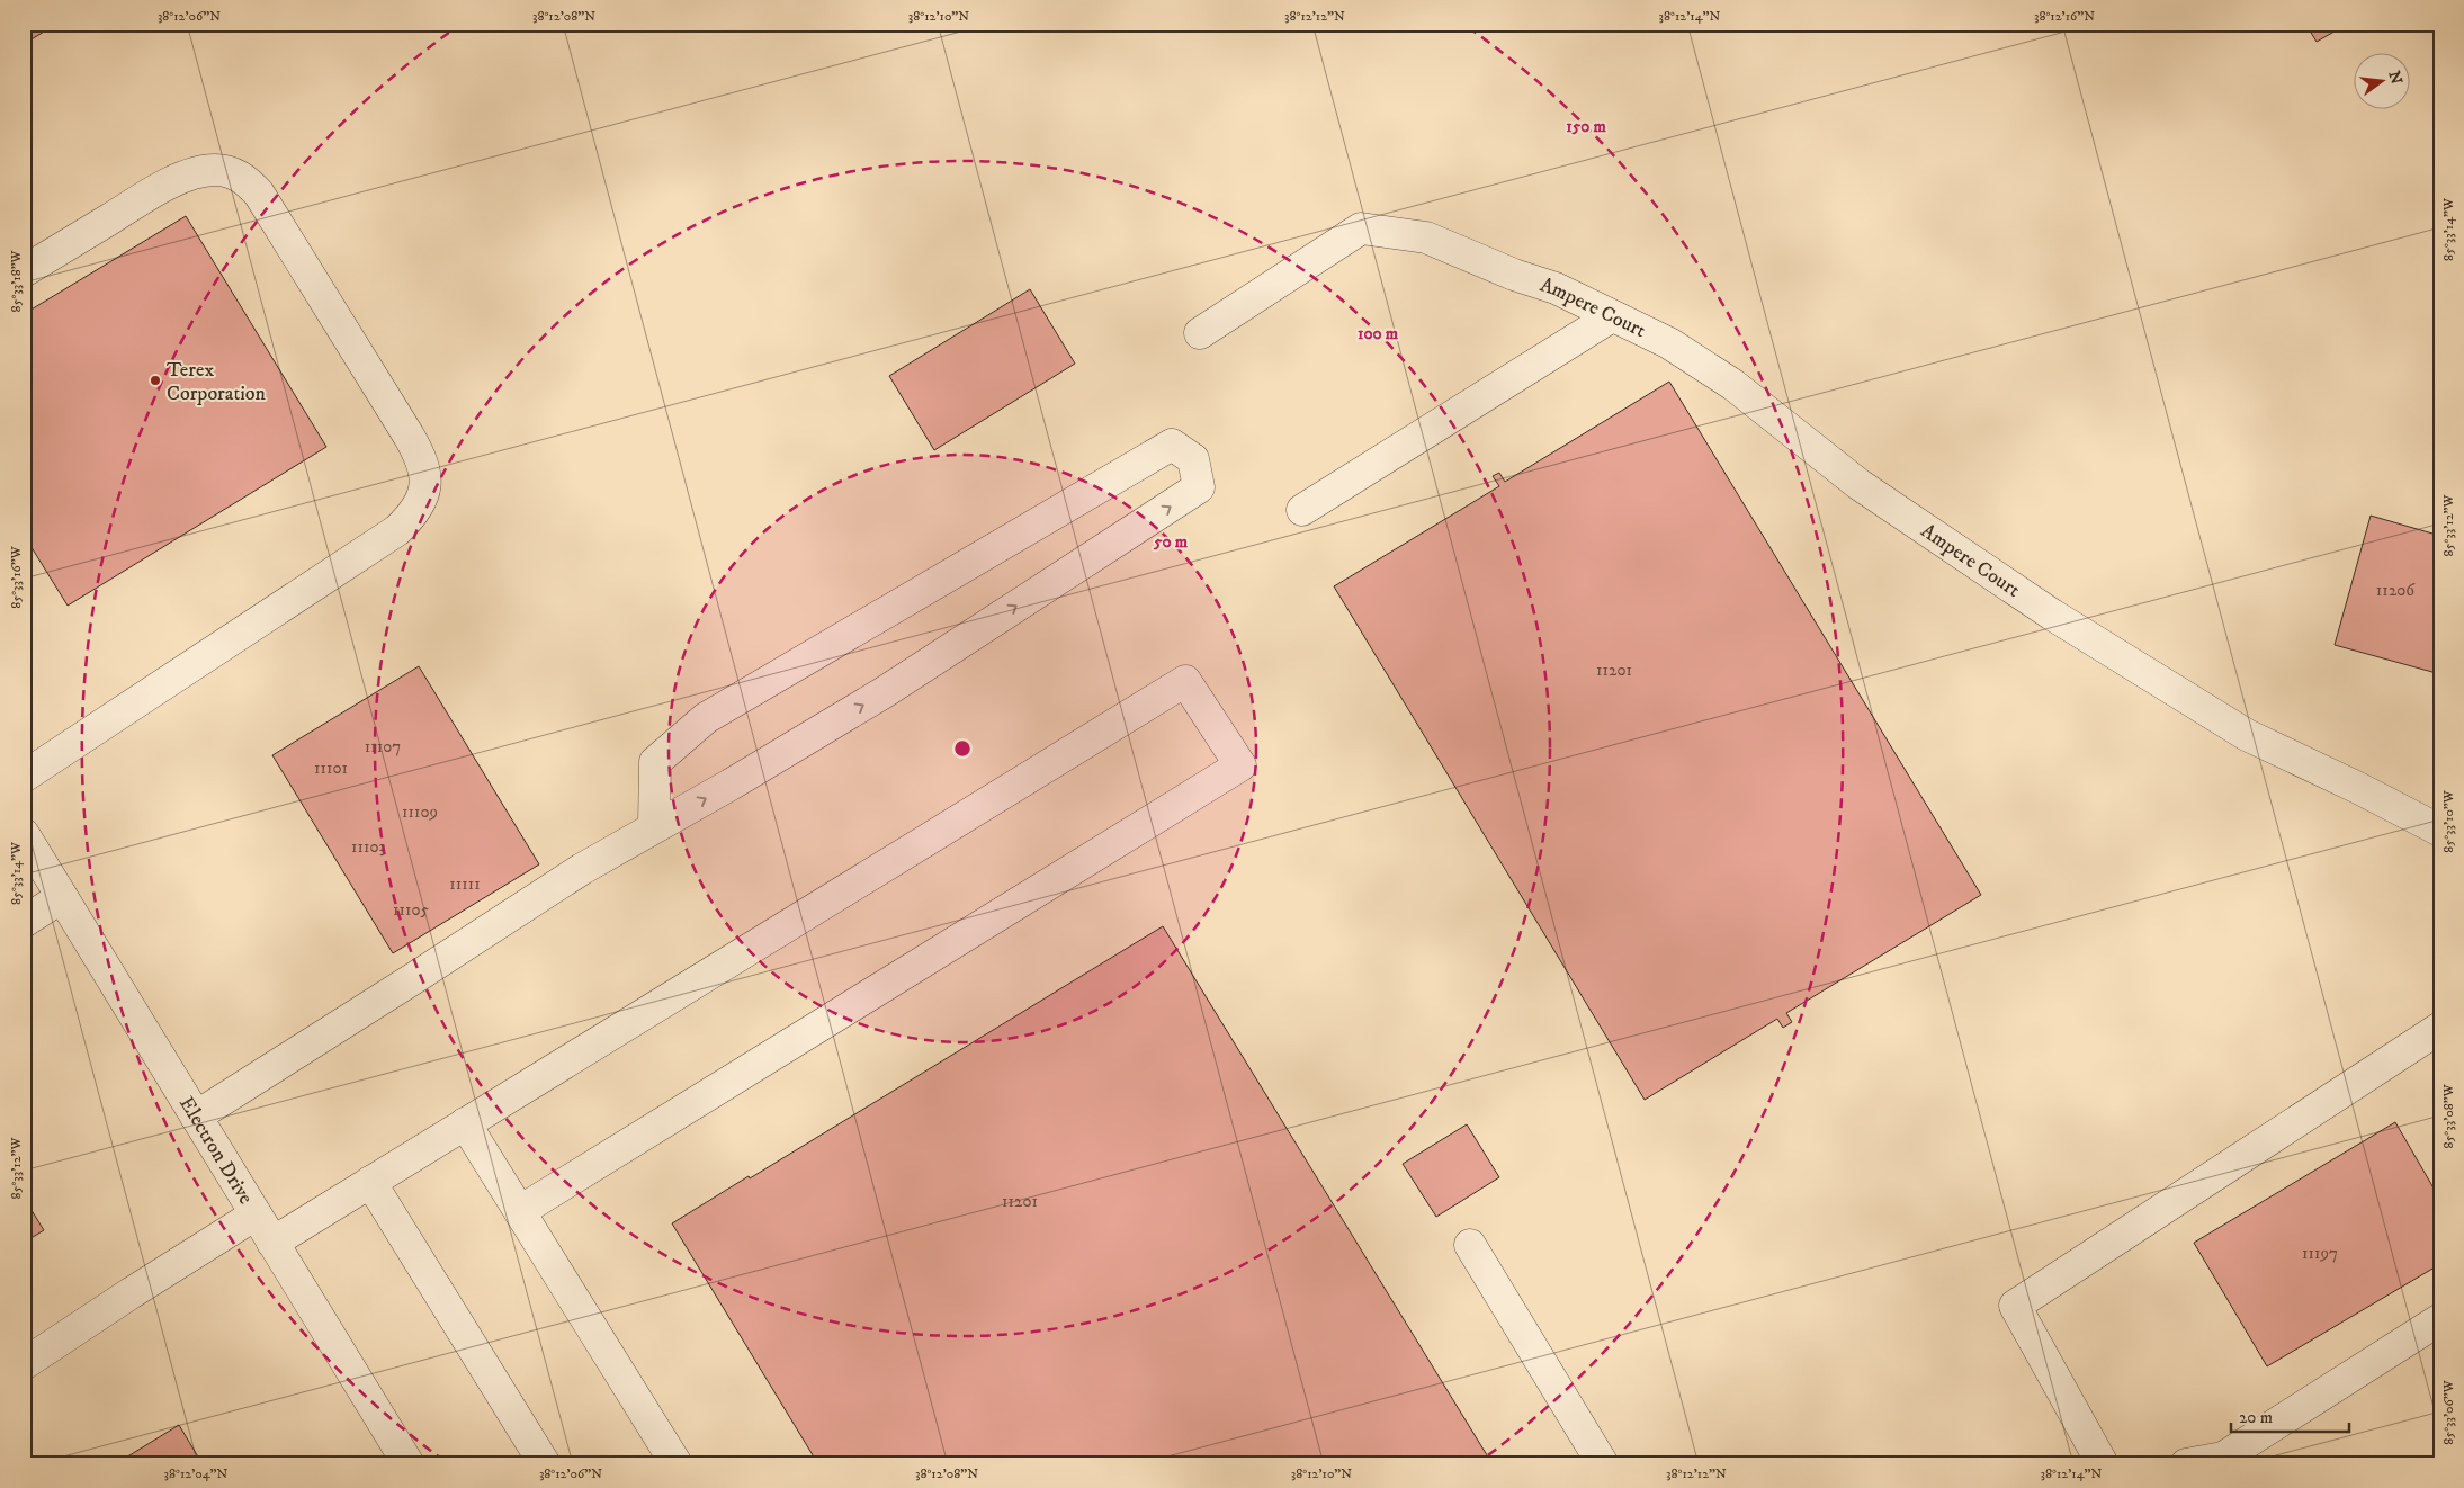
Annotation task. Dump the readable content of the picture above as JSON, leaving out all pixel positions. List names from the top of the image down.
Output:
{
  "streets": {
    "street": ["Ampere Court", "Electron Drive"]
  },
  "places": ["Terex Corporation"],
  "house_numbers": [
    "11206",
    "11201",
    "11107",
    "11101",
    "11109",
    "11103",
    "11111",
    "11105",
    "11201",
    "11197"
  ],
  "scale_bar": "20 m",
  "north": "right",
  "coordinates": [
    "38°12'06\"N",
    "38°12'08\"N",
    "38°12'10\"N",
    "38°12'12\"N",
    "38°12'14\"N",
    "38°12'16\"N",
    "85°33'14\"W",
    "85°33'18\"W",
    "85°33'12\"W",
    "85°33'16\"W",
    "85°33'10\"W",
    "85°33'08\"W",
    "85°33'06\"W",
    "38°12'04\"N"
  ],
  "rings": ["150 m", "100 m", "50 m"]
}
